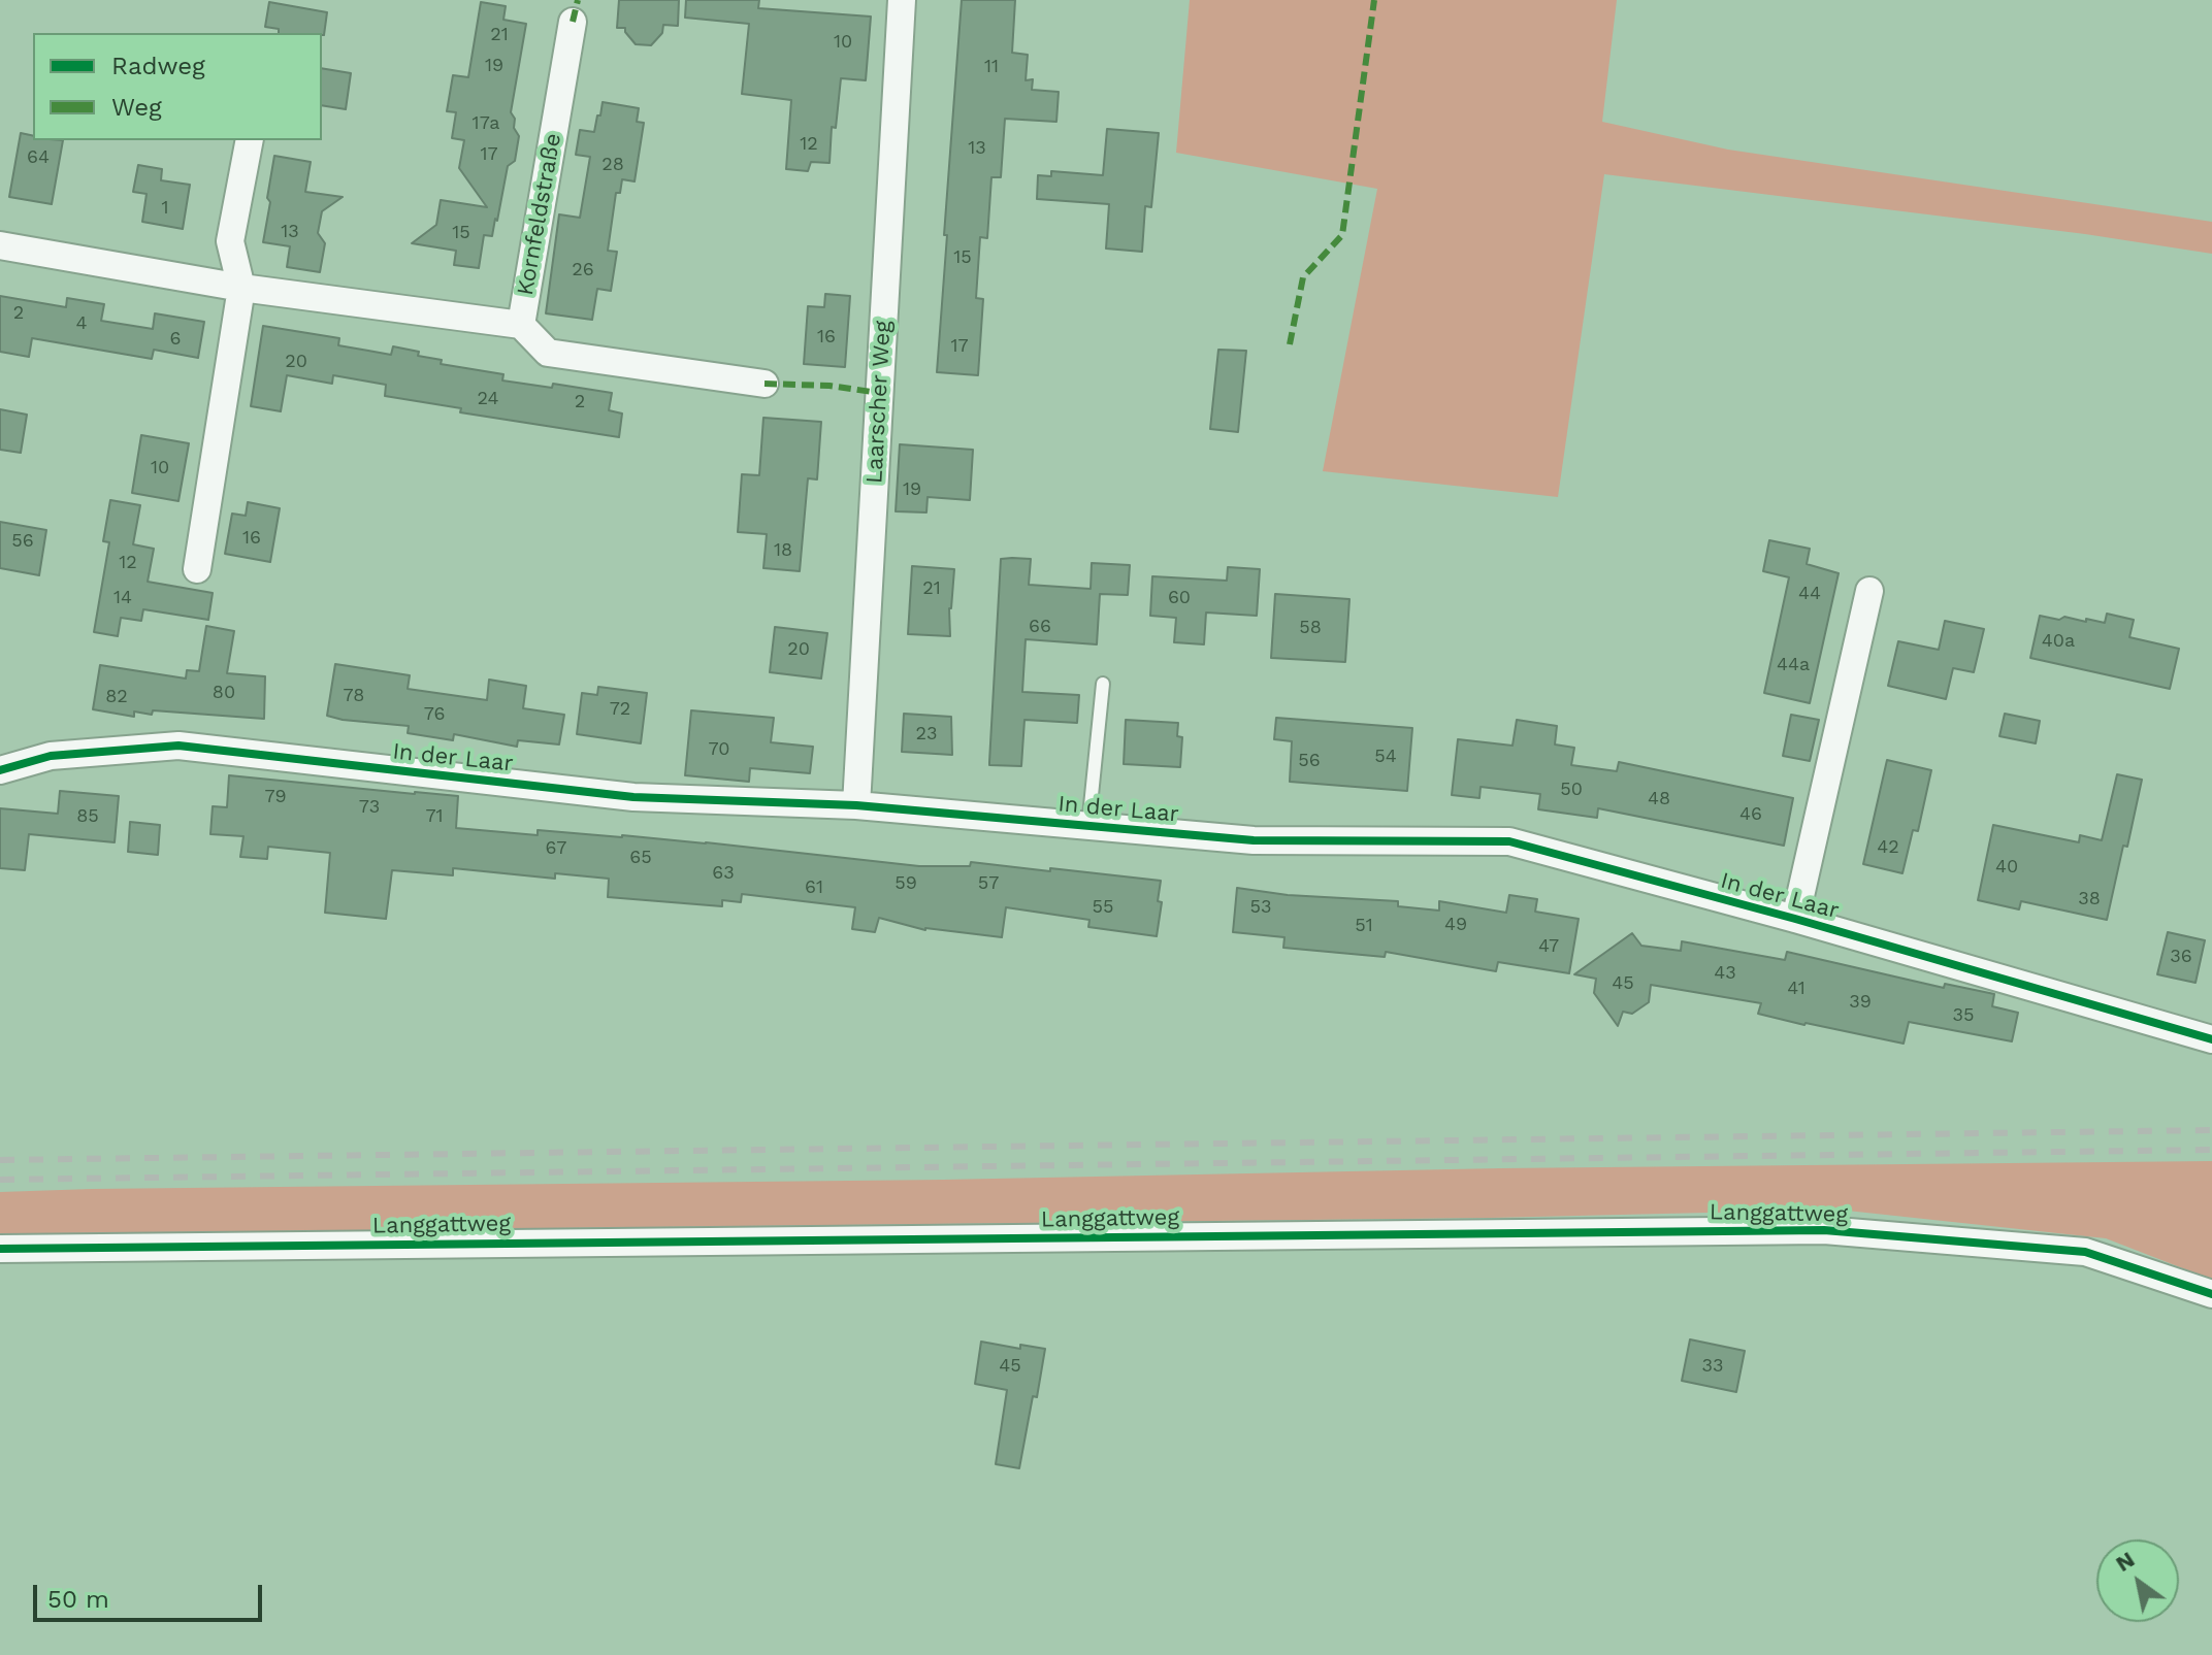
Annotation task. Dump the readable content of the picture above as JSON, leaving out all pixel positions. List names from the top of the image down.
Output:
{
  "streets": {
    "street": [
      "Kornfeldstraße",
      "Laarscher Weg",
      "In der Laar",
      "Langgattweg"
    ]
  },
  "crossings": [
    ["Laarscher Weg", "In der Laar"]
  ],
  "house_numbers": [
    "21",
    "10",
    "19",
    "11",
    "17a",
    "12",
    "13",
    "17",
    "64",
    "28",
    "1",
    "13",
    "15",
    "15",
    "26",
    "2",
    "4",
    "16",
    "6",
    "17",
    "20",
    "24",
    "2",
    "10",
    "19",
    "16",
    "56",
    "18",
    "12",
    "21",
    "44",
    "14",
    "60",
    "66",
    "58",
    "40a",
    "20",
    "44a",
    "80",
    "78",
    "82",
    "72",
    "76",
    "23",
    "70",
    "54",
    "56",
    "50",
    "79",
    "48",
    "73",
    "46",
    "85",
    "71",
    "42",
    "67",
    "65",
    "40",
    "63",
    "59",
    "57",
    "61",
    "38",
    "55",
    "53",
    "49",
    "51",
    "47",
    "36",
    "43",
    "45",
    "41",
    "39",
    "35",
    "45",
    "33"
  ],
  "legend": ["Radweg", "Weg"],
  "scale_bar": "50 m",
  "north": "top left"
}
